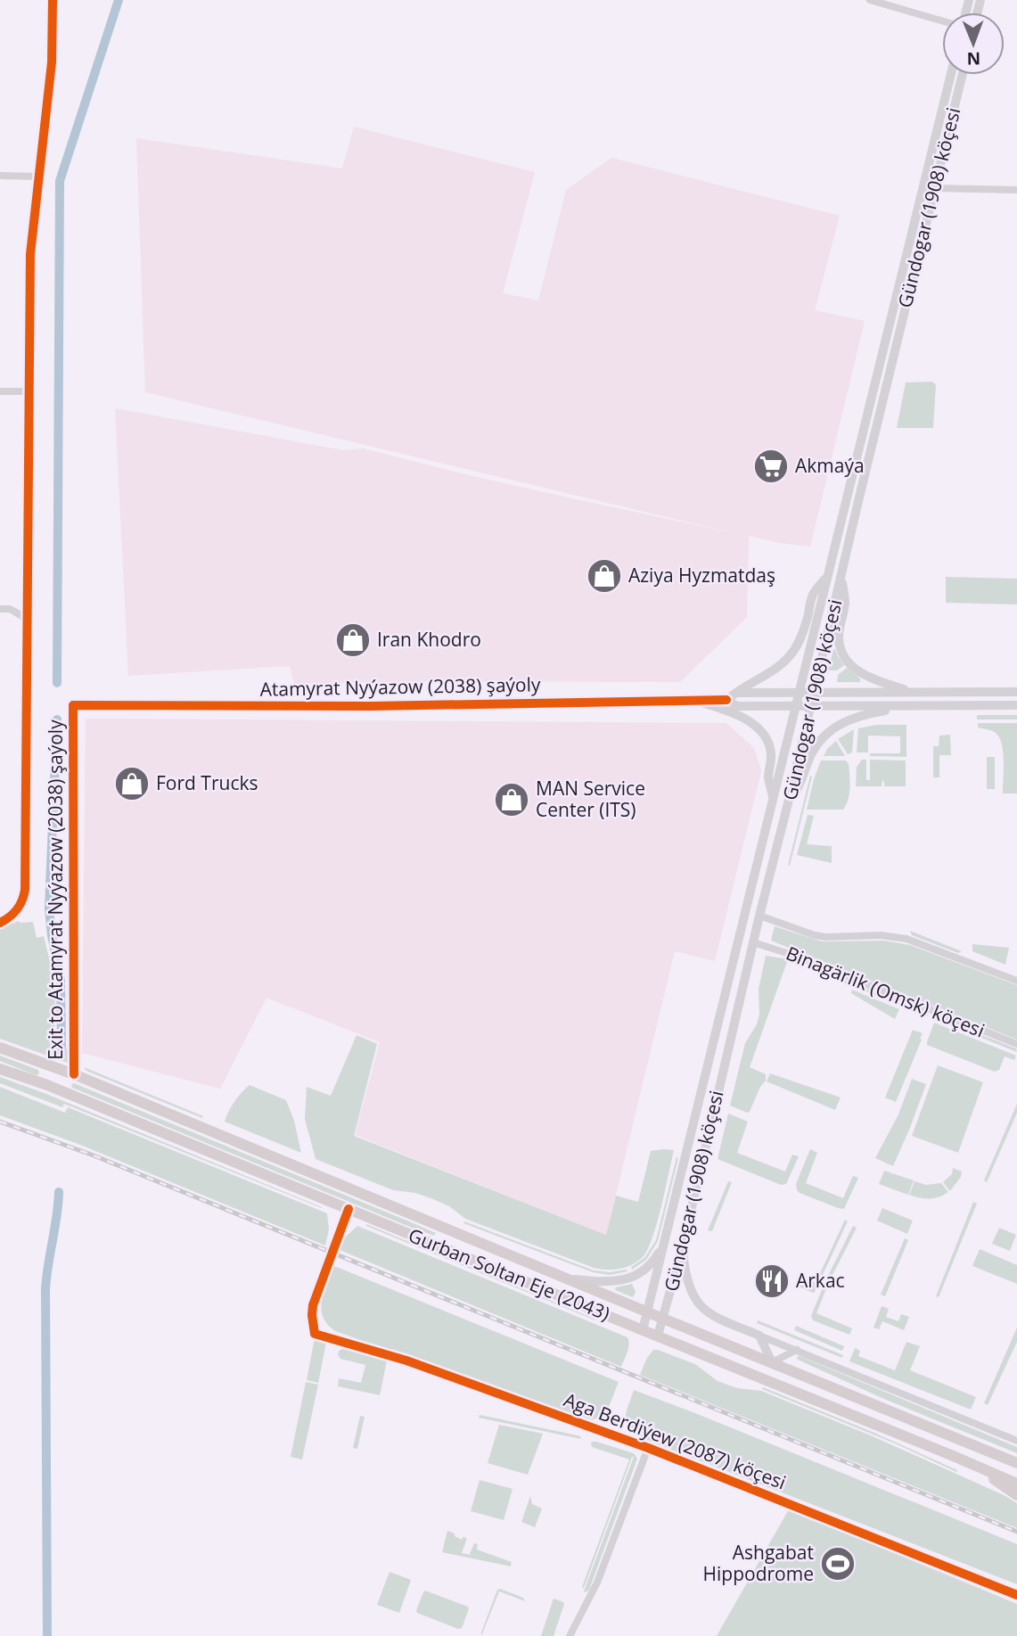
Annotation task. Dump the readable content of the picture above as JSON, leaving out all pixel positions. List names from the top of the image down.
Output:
{
  "streets": {
    "highway": ["Gurban Soltan Eje (2043)"],
    "main road": ["Gündogar (1908) köçesi", "Atamyrat Nyýazow (2038) şaýoly"],
    "street": ["Exit to Atamyrat Nyýazow (2038) şaýoly", "Binagärlik (Omsk) köçesi", "Aga Berdiýew (2087) köçesi"]
  },
  "crossings": [
    ["Gündogar (1908) köçesi", "Atamyrat Nyýazow (2038) şaýoly"],
    ["Gündogar (1908) köçesi", "Binagärlik (Omsk) köçesi"],
    ["Gündogar (1908) köçesi", "Gurban Soltan Eje (2043)"],
    ["Atamyrat Nyýazow (2038) şaýoly", "Exit to Atamyrat Nyýazow (2038) şaýoly"],
    ["Exit to Atamyrat Nyýazow (2038) şaýoly", "Gurban Soltan Eje (2043)"],
    ["Gurban Soltan Eje (2043)", "Aga Berdiýew (2087) köçesi"]
  ],
  "places": {
    "supermarket": ["Аkmaýa"],
    "shop": [
      "Aziya Hyzmatdaş",
      "Iran Khodro",
      "Ford Trucks",
      "MAN Service Center (ITS)"
    ],
    "restaurant": ["Arkac"],
    "sports": ["Ashgabat Hippodrome"]
  },
  "north": "bottom"
}
